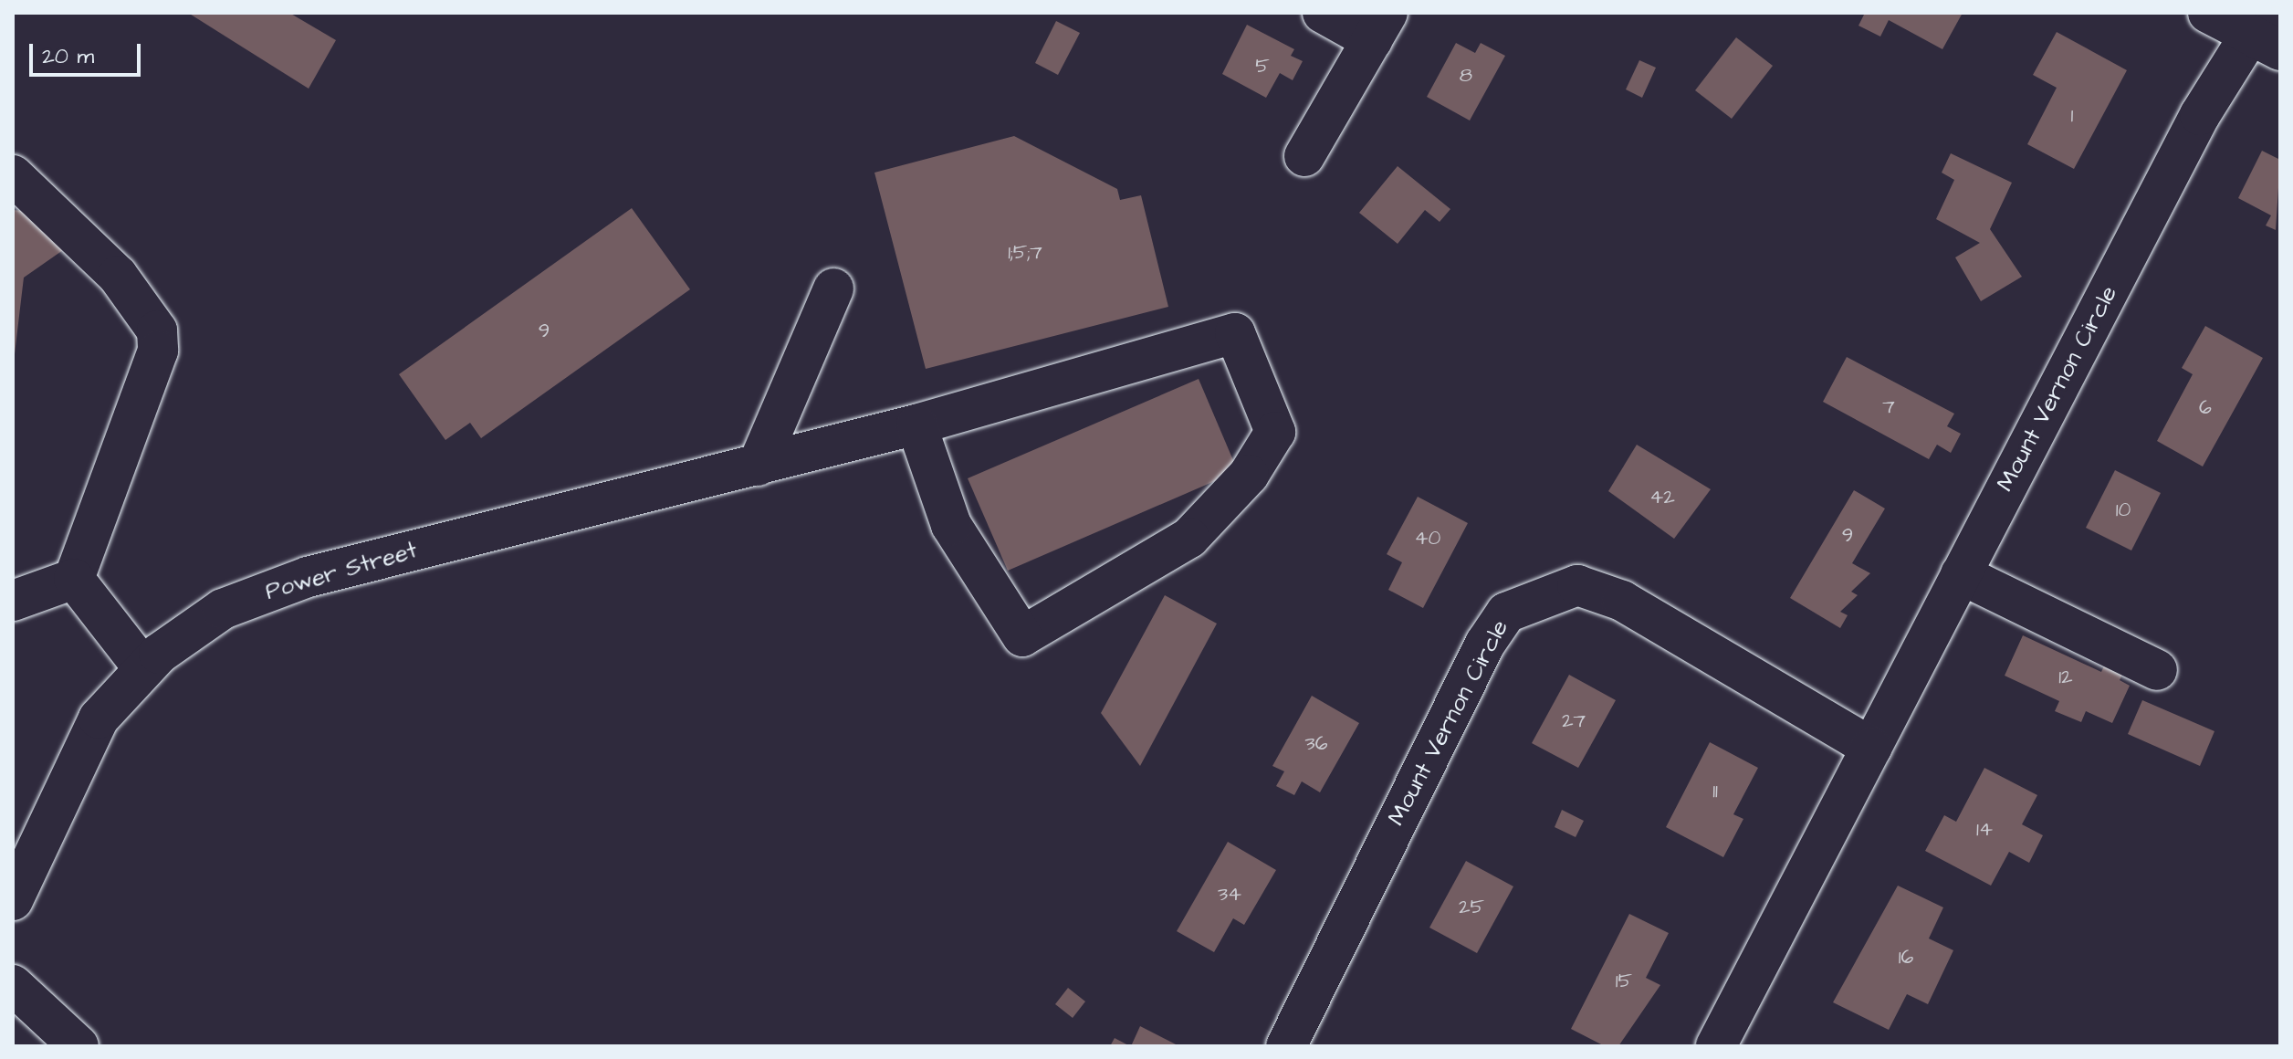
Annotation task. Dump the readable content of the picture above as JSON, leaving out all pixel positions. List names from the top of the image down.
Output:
{
  "streets": {
    "street": ["Mount Vernon Circle", "Power Street"]
  },
  "house_numbers": [
    "5",
    "8",
    "1",
    "1;5;7",
    "9",
    "7",
    "6",
    "42",
    "10",
    "9",
    "40",
    "12",
    "27",
    "36",
    "11",
    "14",
    "34",
    "25",
    "16",
    "15"
  ],
  "scale_bar": "20 m"
}
